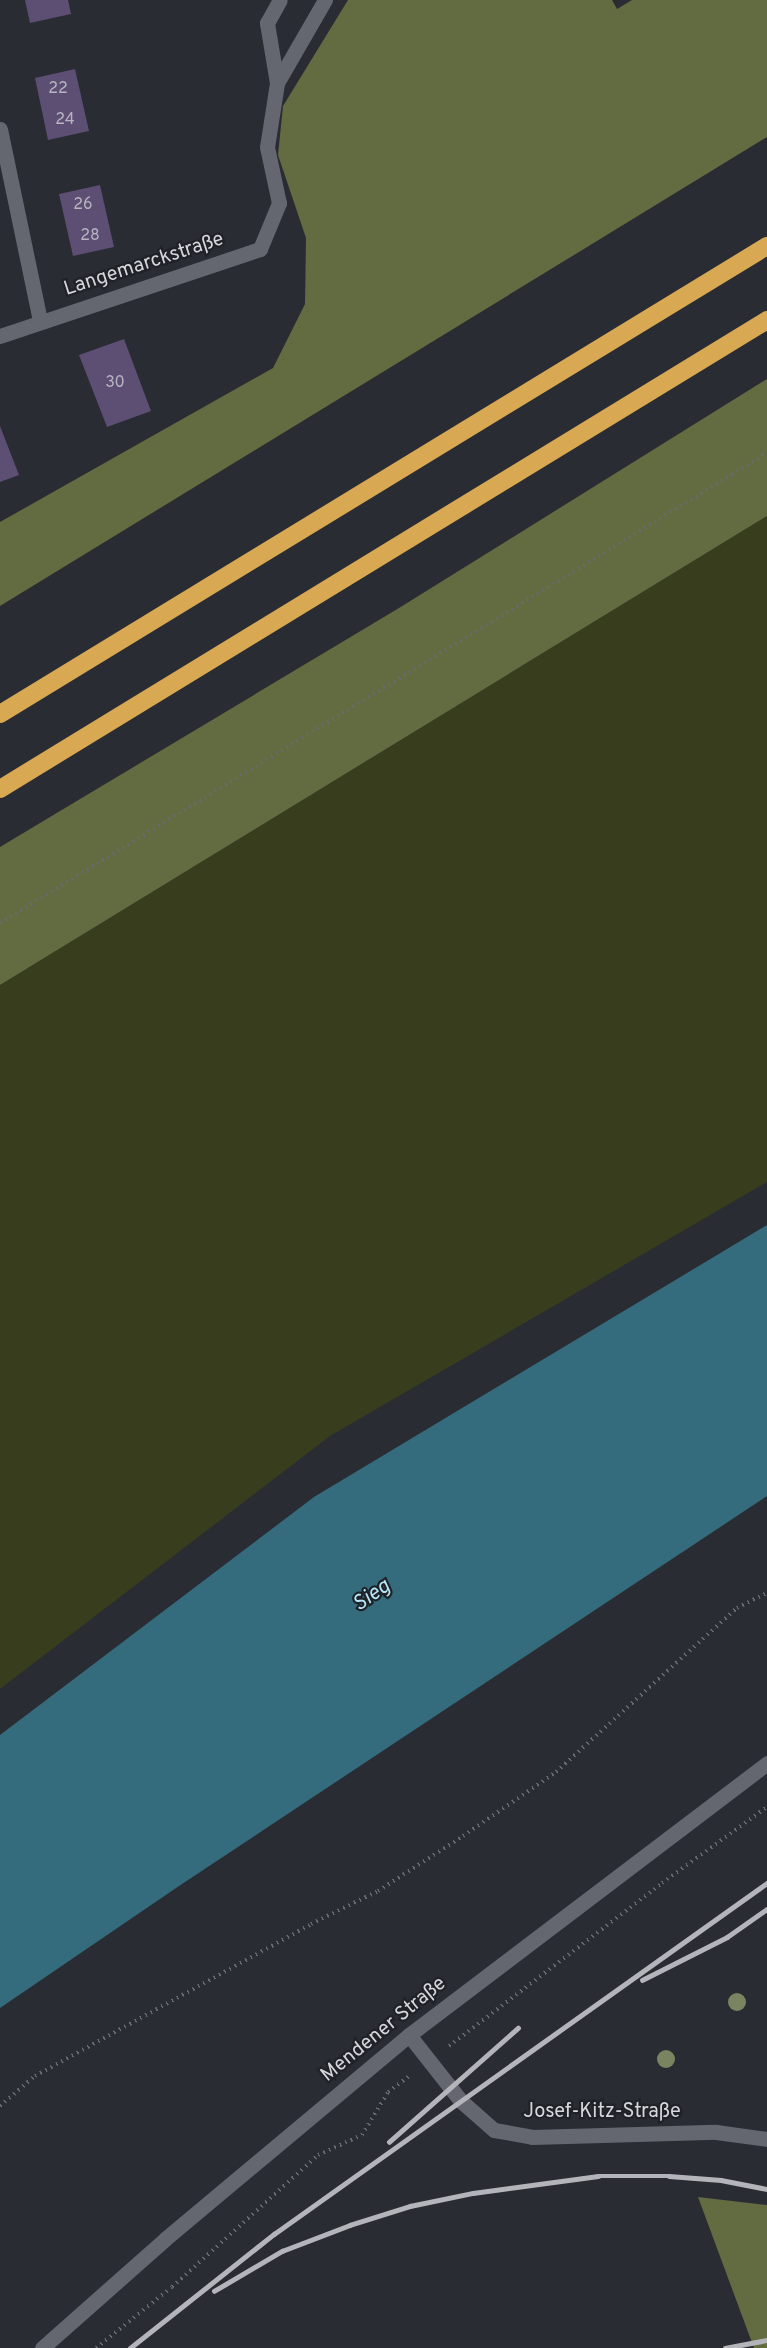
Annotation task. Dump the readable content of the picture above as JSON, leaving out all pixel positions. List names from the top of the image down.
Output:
{
  "streets": {
    "street": ["Langemarckstraße", "Mendener Straße", "Josef-Kitz-Straße"]
  },
  "crossings": [
    ["Mendener Straße", "Josef-Kitz-Straße"]
  ],
  "water": ["Sieg"],
  "house_numbers": [
    "22",
    "24",
    "26",
    "28",
    "30"
  ]
}
